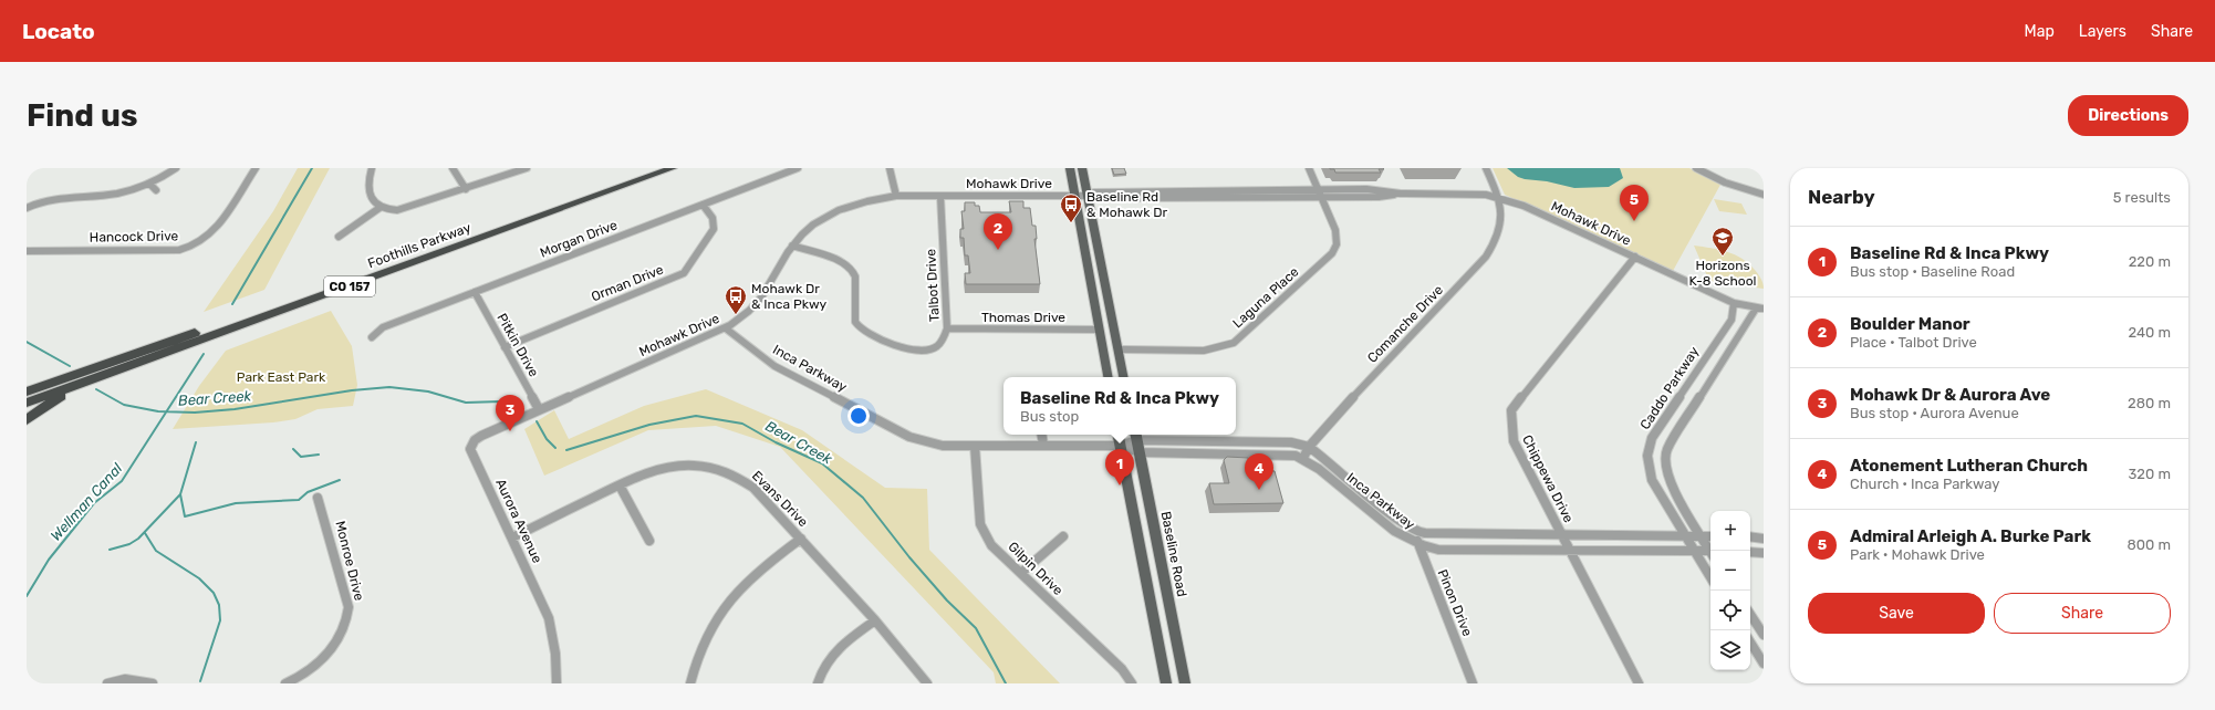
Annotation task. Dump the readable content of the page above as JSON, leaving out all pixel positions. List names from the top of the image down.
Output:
{
  "streets": {
    "highway": ["Foothills Parkway", "CO 157"],
    "main road": ["Baseline Road"],
    "street": [
      "Mohawk Drive",
      "Hancock Drive",
      "Morgan Drive",
      "Orman Drive",
      "Talbot Drive",
      "Laguna Place",
      "Thomas Drive",
      "Comanche Drive",
      "Pitkin Drive",
      "Inca Parkway",
      "Caddo Parkway",
      "Chippewa Drive",
      "Evans Drive",
      "Aurora Avenue",
      "Monroe Drive",
      "Gilpin Drive",
      "Pinon Drive"
    ]
  },
  "crossings": [
    ["Mohawk Drive", "Talbot Drive"],
    ["Mohawk Drive", "Laguna Place"],
    ["Mohawk Drive", "Comanche Drive"],
    ["Mohawk Drive", "Pitkin Drive"],
    ["Mohawk Drive", "Inca Parkway"],
    ["Mohawk Drive", "Caddo Parkway"],
    ["Mohawk Drive", "Chippewa Drive"],
    ["Mohawk Drive", "Aurora Avenue"],
    ["Morgan Drive", "Orman Drive"],
    ["Morgan Drive", "Pitkin Drive"],
    ["Orman Drive", "Pitkin Drive"],
    ["Talbot Drive", "Thomas Drive"],
    ["Comanche Drive", "Inca Parkway"],
    ["Pitkin Drive", "Aurora Avenue"],
    ["Inca Parkway", "Caddo Parkway"],
    ["Inca Parkway", "Chippewa Drive"],
    ["Inca Parkway", "Baseline Road"],
    ["Inca Parkway", "Gilpin Drive"],
    ["Inca Parkway", "Pinon Drive"],
    ["Evans Drive", "Aurora Avenue"]
  ],
  "water": ["Bear Creek", "Wellman Canal"],
  "parks": ["Park East Park"],
  "places": {
    "bus stop": ["Baseline Rd & Mohawk Dr", "Mohawk Dr & Inca Pkwy"],
    "school or university": ["Horizons K-8 School"]
  },
  "page": {
    "header": "Locato",
    "nav": ["Map", "Layers", "Share"],
    "buttons": [
      "Directions",
      ["Save", "Share"]
    ],
    "title": "Find us",
    "heading": ["Nearby", "5 results"],
    "pins": [
      "5",
      "2",
      "3",
      "1",
      "4"
    ],
    "list": [
      {
        "mark": "1",
        "name": "Baseline Rd & Inca Pkwy",
        "note": "Bus stop · Baseline Road",
        "value": "220 m"
      },
      {
        "mark": "2",
        "name": "Boulder Manor",
        "note": "Place · Talbot Drive",
        "value": "240 m"
      },
      {
        "mark": "3",
        "name": "Mohawk Dr & Aurora Ave",
        "note": "Bus stop · Aurora Avenue",
        "value": "280 m"
      },
      {
        "mark": "4",
        "name": "Atonement Lutheran Church",
        "note": "Church · Inca Parkway",
        "value": "320 m"
      },
      {
        "mark": "5",
        "name": "Admiral Arleigh A. Burke Park",
        "note": "Park · Mohawk Drive",
        "value": "800 m"
      }
    ],
    "popup": ["Baseline Rd & Inca Pkwy", "Bus stop"],
    "map_buttons": ["+", "−"]
  }
}
